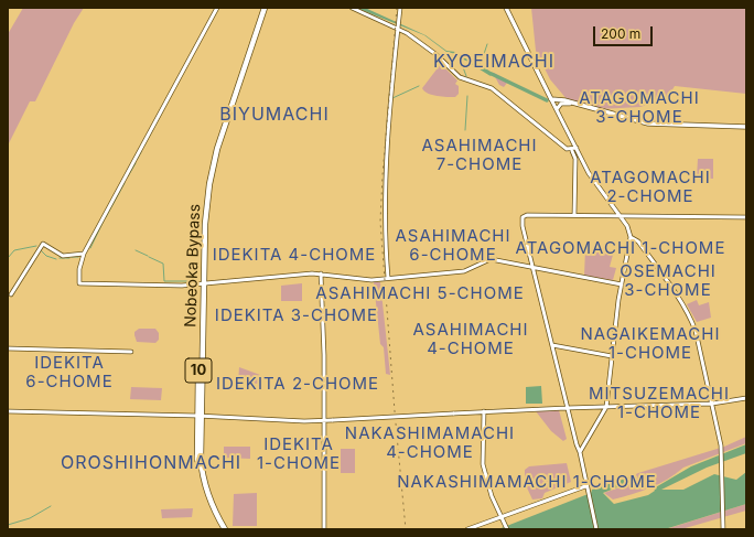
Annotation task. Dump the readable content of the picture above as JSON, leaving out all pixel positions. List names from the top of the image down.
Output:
{
  "streets": {
    "highway": ["Nobeoka Bypass", "10"]
  },
  "districts": [
    "KYOEIMACHI",
    "ATAGOMACHI 3-CHOME",
    "BIYUMACHI",
    "ASAHIMACHI 7-CHOME",
    "ATAGOMACHI 2-CHOME",
    "ASAHIMACHI 6-CHOME",
    "ATAGOMACHI 1-CHOME",
    "IDEKITA 4-CHOME",
    "OSEMACHI 3-CHOME",
    "ASAHIMACHI 5-CHOME",
    "IDEKITA 3-CHOME",
    "ASAHIMACHI 4-CHOME",
    "NAGAIKEMACHI 1-CHOME",
    "IDEKITA 6-CHOME",
    "IDEKITA 2-CHOME",
    "MITSUZEMACHI 1-CHOME",
    "NAKASHIMAMACHI 4-CHOME",
    "IDEKITA 1-CHOME",
    "OROSHIHONMACHI",
    "NAKASHIMAMACHI 1-CHOME"
  ],
  "scale_bar": "200 m"
}
